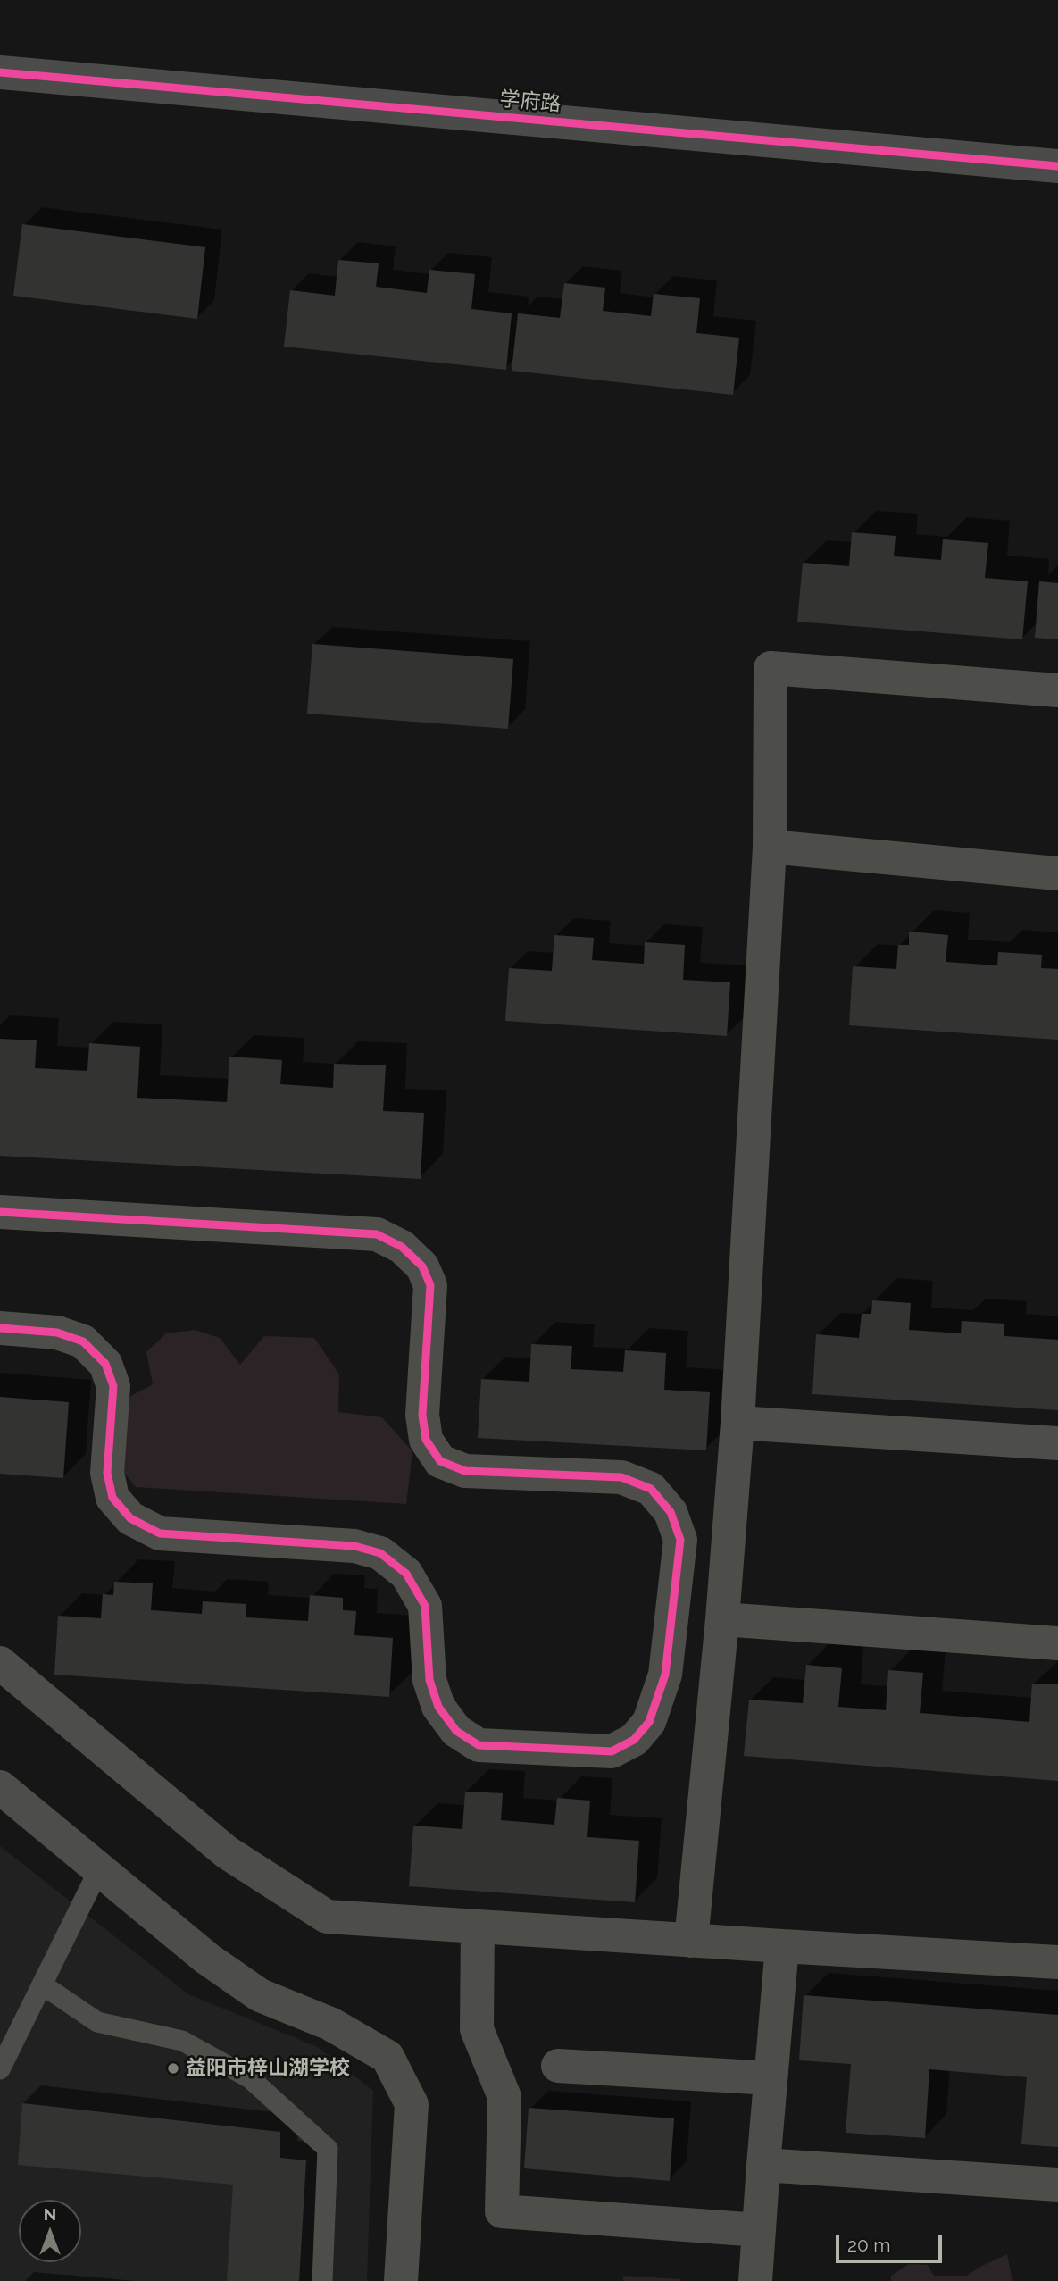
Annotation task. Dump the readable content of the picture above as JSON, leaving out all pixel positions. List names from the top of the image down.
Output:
{
  "streets": {
    "street": ["学府路"]
  },
  "places": ["益阳市梓山湖学校"],
  "scale_bar": "20 m",
  "north": "top"
}
